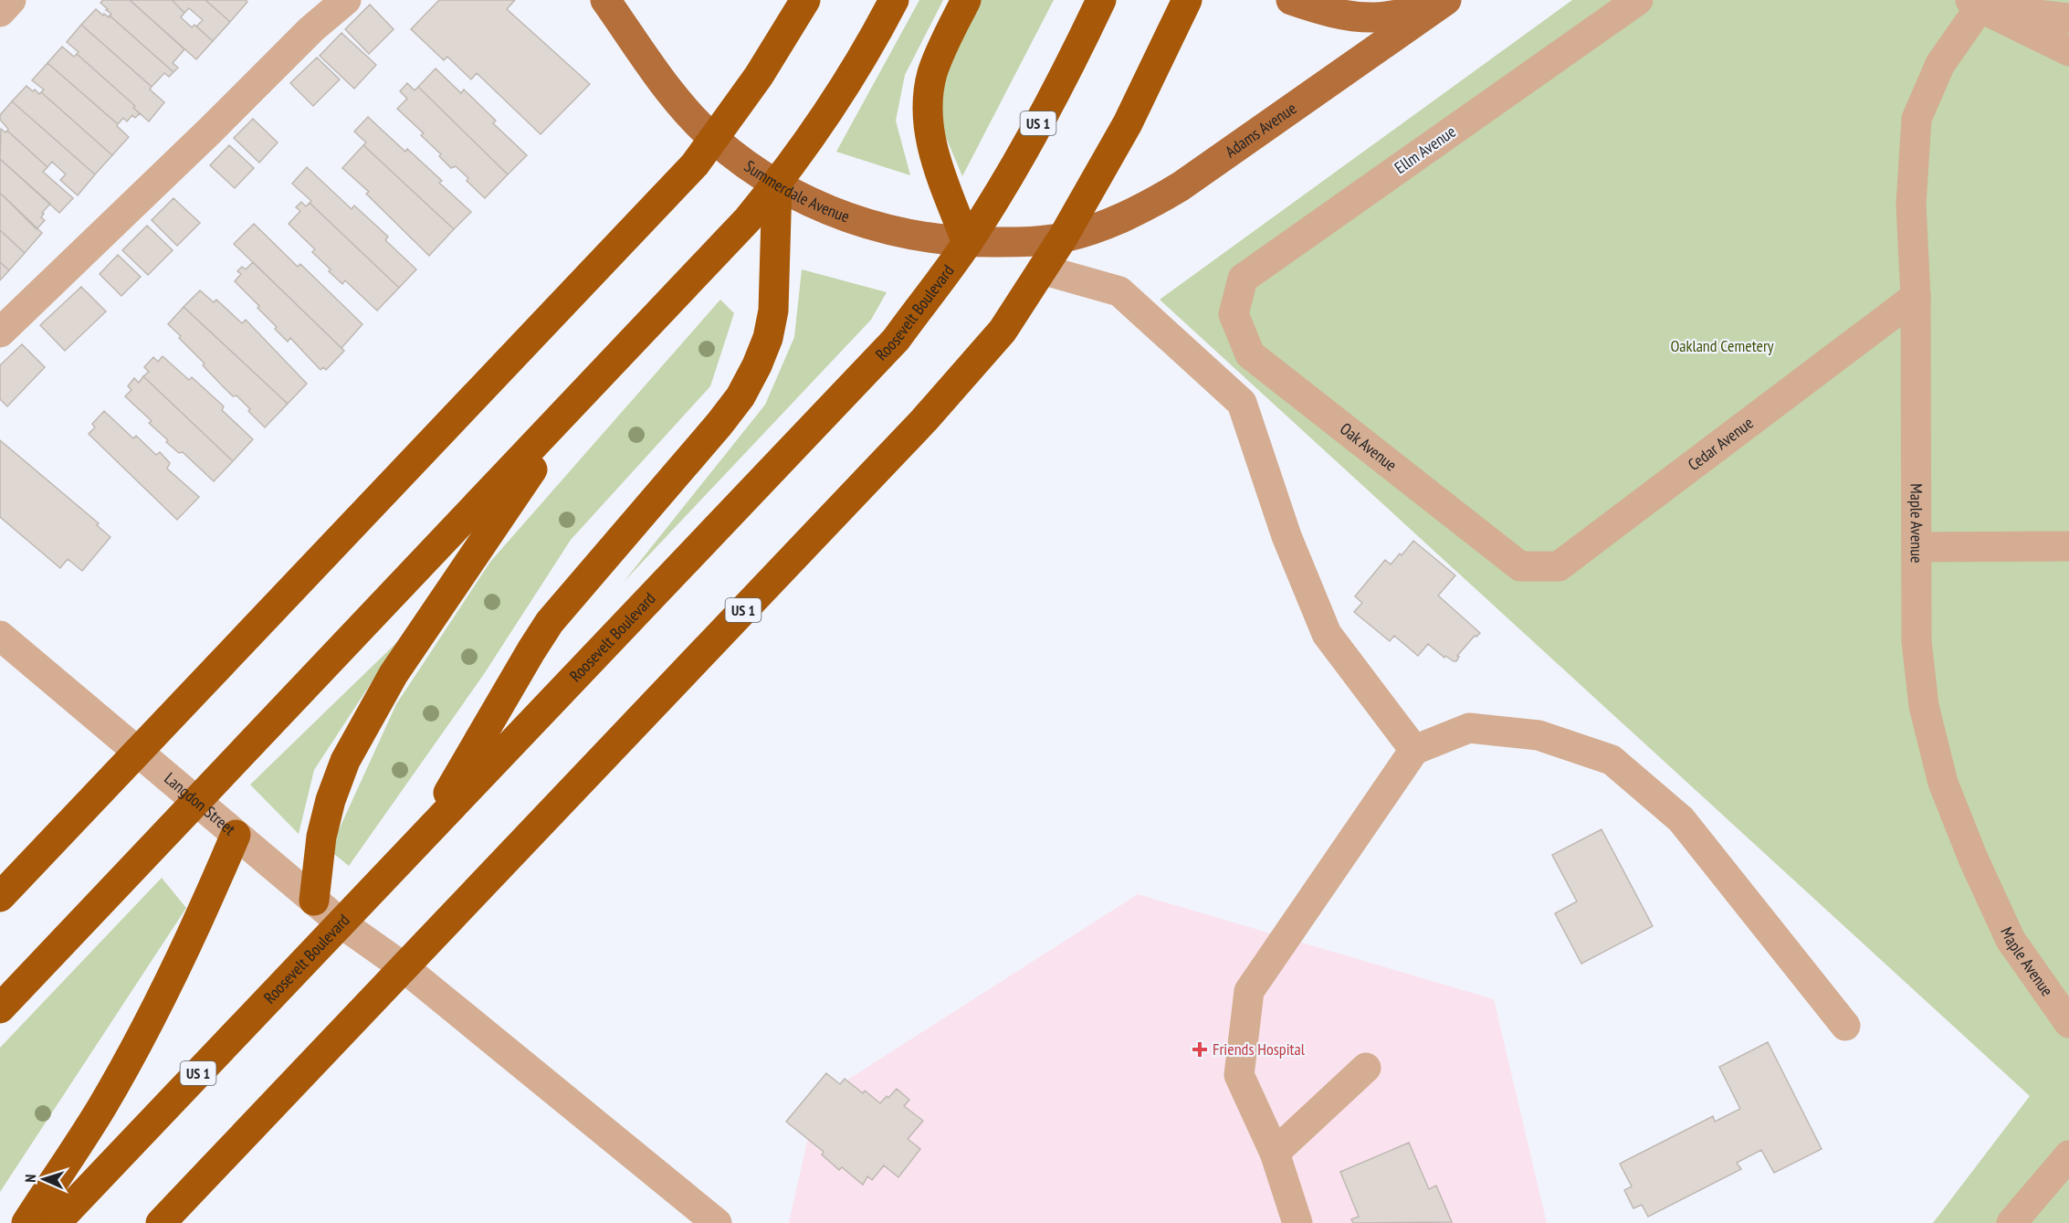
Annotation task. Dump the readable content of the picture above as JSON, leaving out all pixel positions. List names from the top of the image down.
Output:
{
  "streets": {
    "highway": ["US 1", "Roosevelt Boulevard"],
    "main road": ["Adams Avenue", "Summerdale Avenue"],
    "street": [
      "Ellm Avenue",
      "Cedar Avenue",
      "Oak Avenue",
      "Maple Avenue",
      "Langdon Street"
    ]
  },
  "crossings": [
    ["US 1", "Adams Avenue"],
    ["US 1", "Summerdale Avenue"],
    ["US 1", "Langdon Street"],
    ["Adams Avenue", "Summerdale Avenue"],
    ["Ellm Avenue", "Oak Avenue"],
    ["Summerdale Avenue", "Roosevelt Boulevard"],
    ["Roosevelt Boulevard", "Langdon Street"],
    ["Cedar Avenue", "Oak Avenue"],
    ["Cedar Avenue", "Maple Avenue"]
  ],
  "parks": ["Oakland Cemetery"],
  "places": {
    "health": ["Friends Hospital"]
  },
  "north": "left"
}
